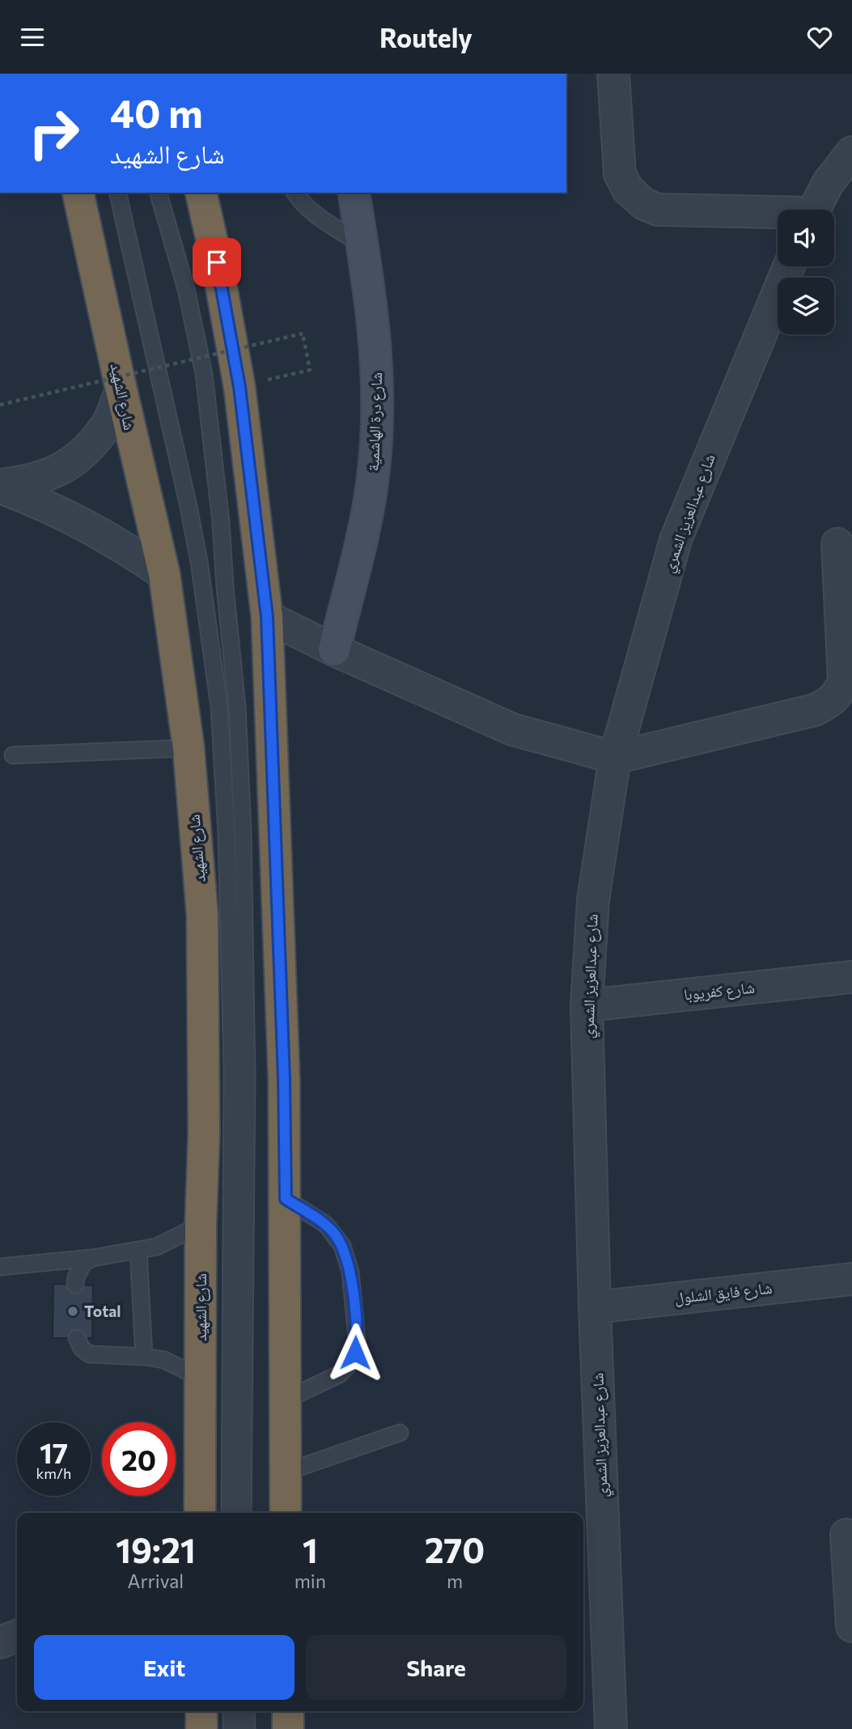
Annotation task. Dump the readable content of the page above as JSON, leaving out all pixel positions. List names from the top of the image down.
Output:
{
  "streets": {
    "highway": ["شارع الشهيد"],
    "street": [
      "شارع درة الهاشمية",
      "شارع عبدالعزيز الشمري",
      "شارع كفريوبا",
      "شارع فايق الشلول"
    ]
  },
  "crossings": [
    ["شارع عبدالعزيز الشمري", "شارع كفريوبا"],
    ["شارع عبدالعزيز الشمري", "شارع فايق الشلول"]
  ],
  "places": ["Total"],
  "page": {
    "header": "Routely",
    "turn": ["40 m", "شارع الشهيد"],
    "speed": "17 km/h",
    "limit": "20",
    "eta": [
      "19:21",
      "Arrival",
      "1",
      "min",
      "270",
      "m"
    ],
    "buttons": ["Exit", "Share"]
  }
}
